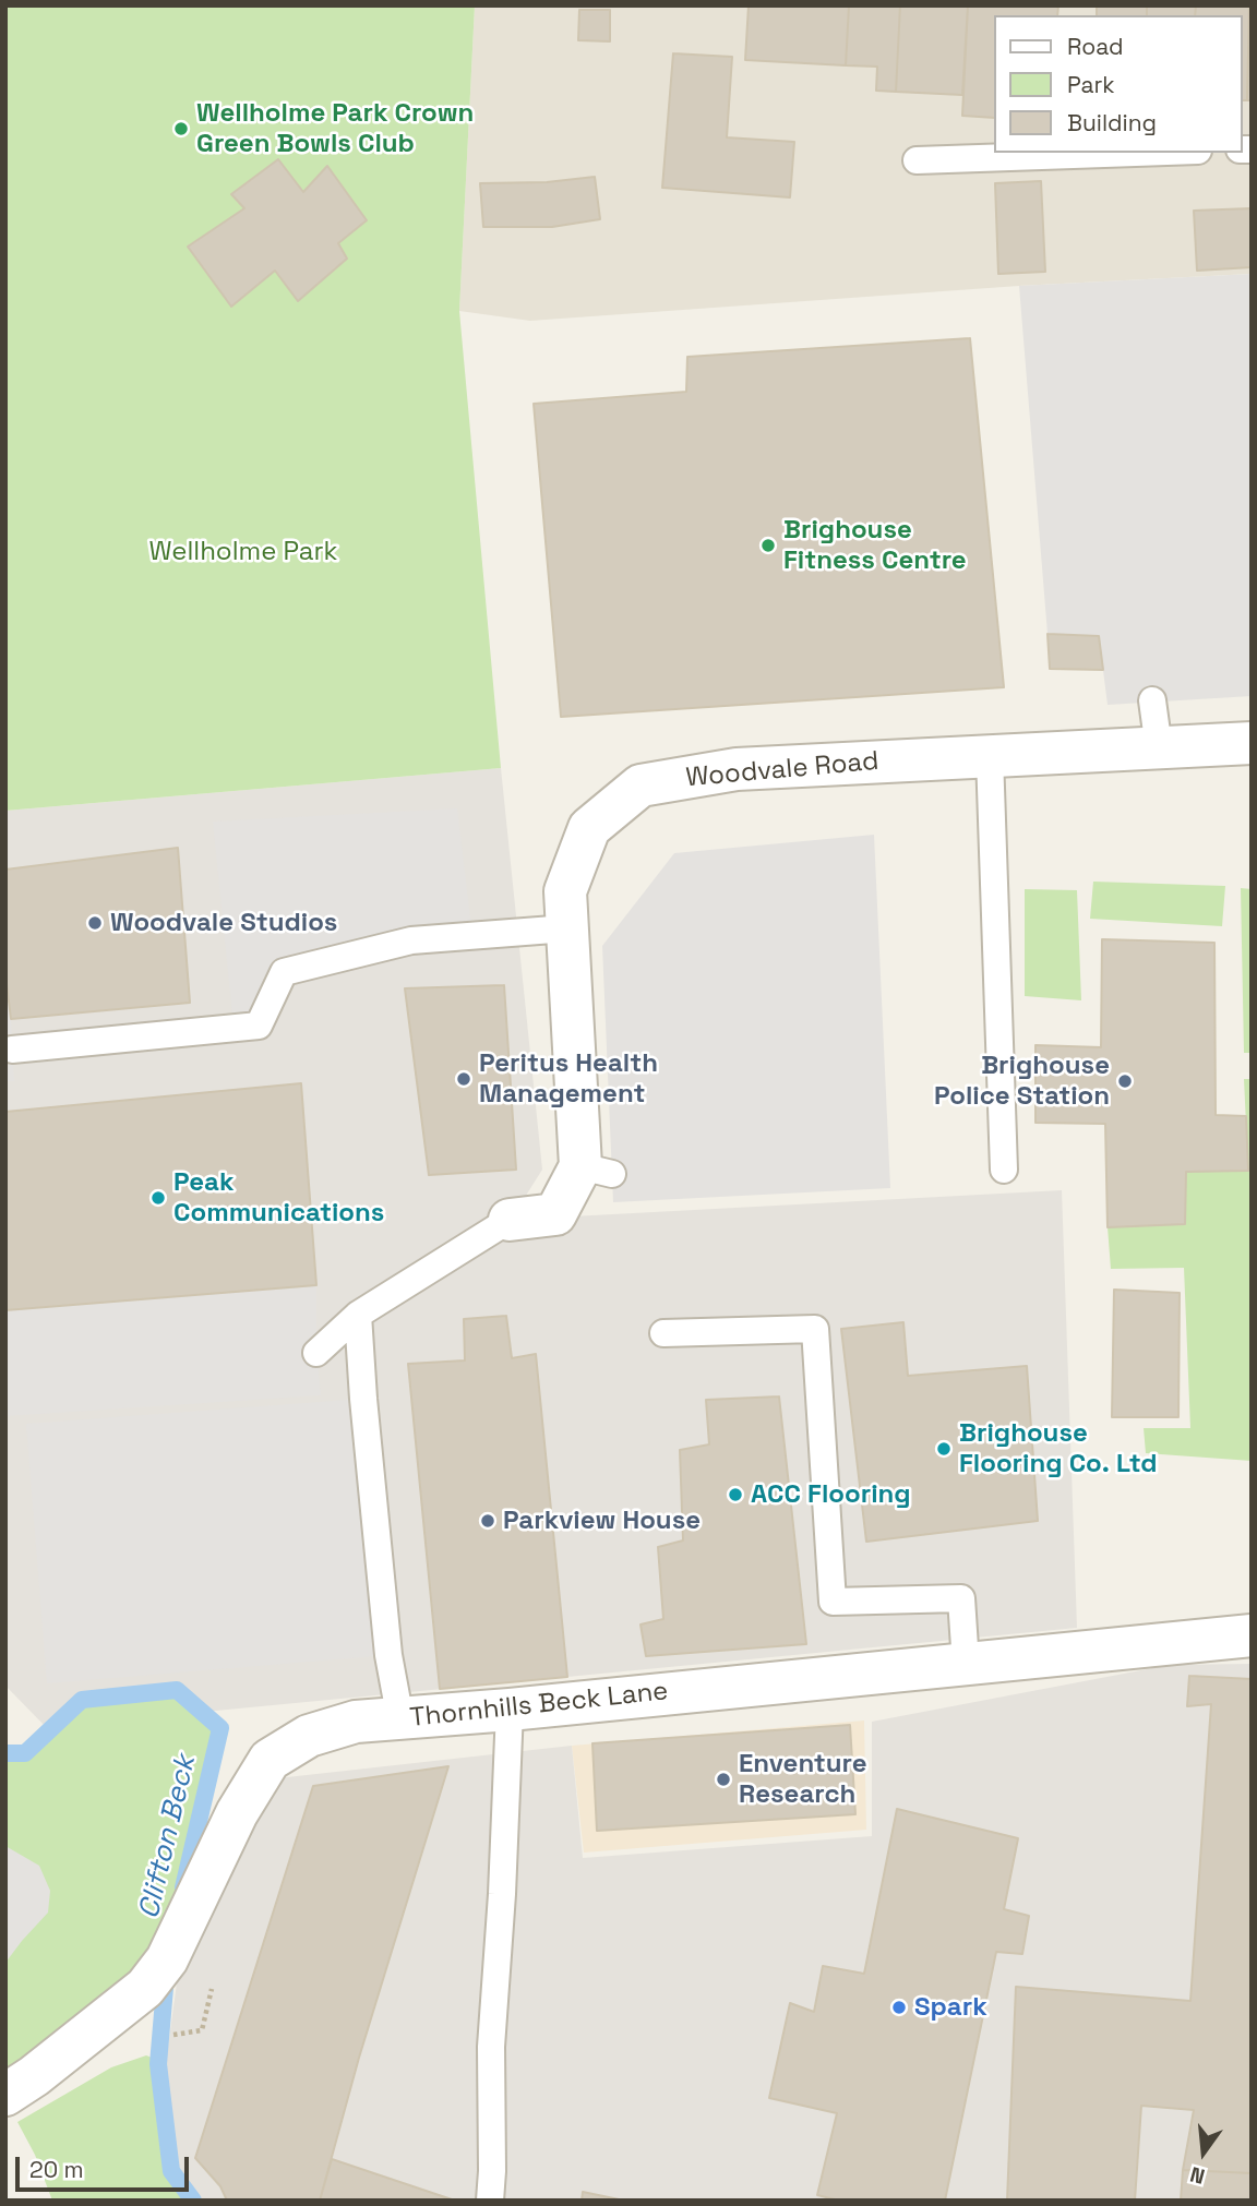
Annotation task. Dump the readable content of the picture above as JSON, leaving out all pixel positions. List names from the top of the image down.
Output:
{
  "streets": {
    "street": ["Woodvale Road", "Thornhills Beck Lane"]
  },
  "water": ["Clifton Beck"],
  "parks": ["Wellholme Park"],
  "places": [
    "Wellholme Park Crown Green Bowls Club",
    "Brighouse Fitness Centre",
    "Woodvale Studios",
    "Peritus Health Management",
    "Brighouse Police Station",
    "Peak Communications",
    "Brighouse Flooring Co. Ltd",
    "ACC Flooring",
    "Parkview House",
    "Enventure Research",
    "Spark"
  ],
  "legend": ["Road", "Park", "Building"],
  "scale_bar": "20 m",
  "north": "bottom"
}
